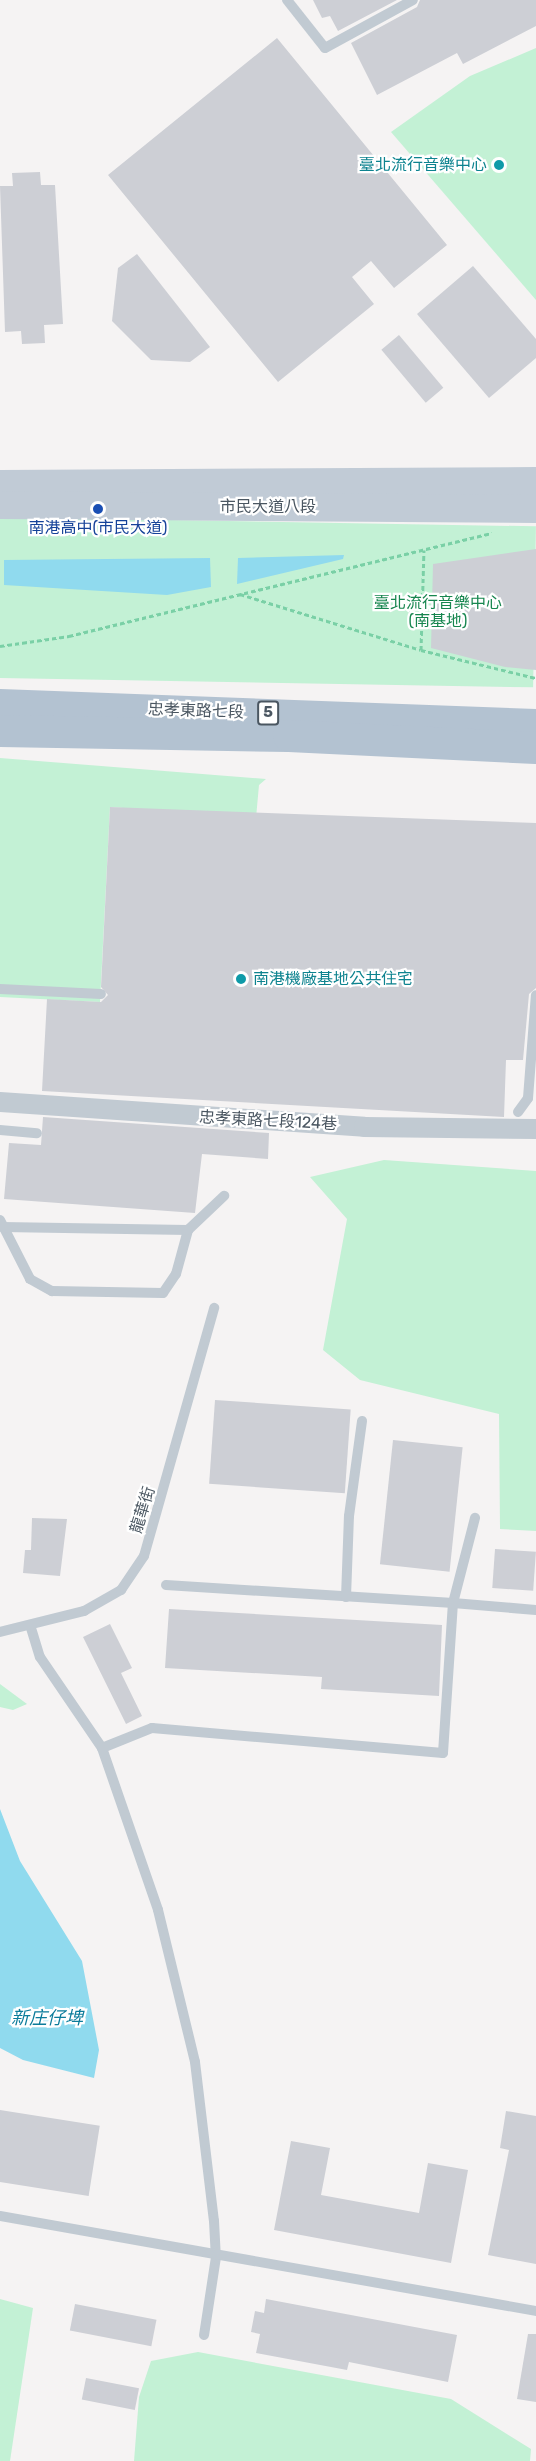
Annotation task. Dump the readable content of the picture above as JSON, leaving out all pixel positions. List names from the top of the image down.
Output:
{
  "streets": {
    "main road": ["忠孝東路七段", "5"],
    "street": ["市民大道八段", "忠孝東路七段124巷"],
    "lane": ["龍華街"]
  },
  "water": ["新庄仔埤"],
  "parks": ["臺北流行音樂中心 (南基地)"],
  "places": ["臺北流行音樂中心", "南港高中(市民大道)", "南港機廠基地公共住宅"]
}
